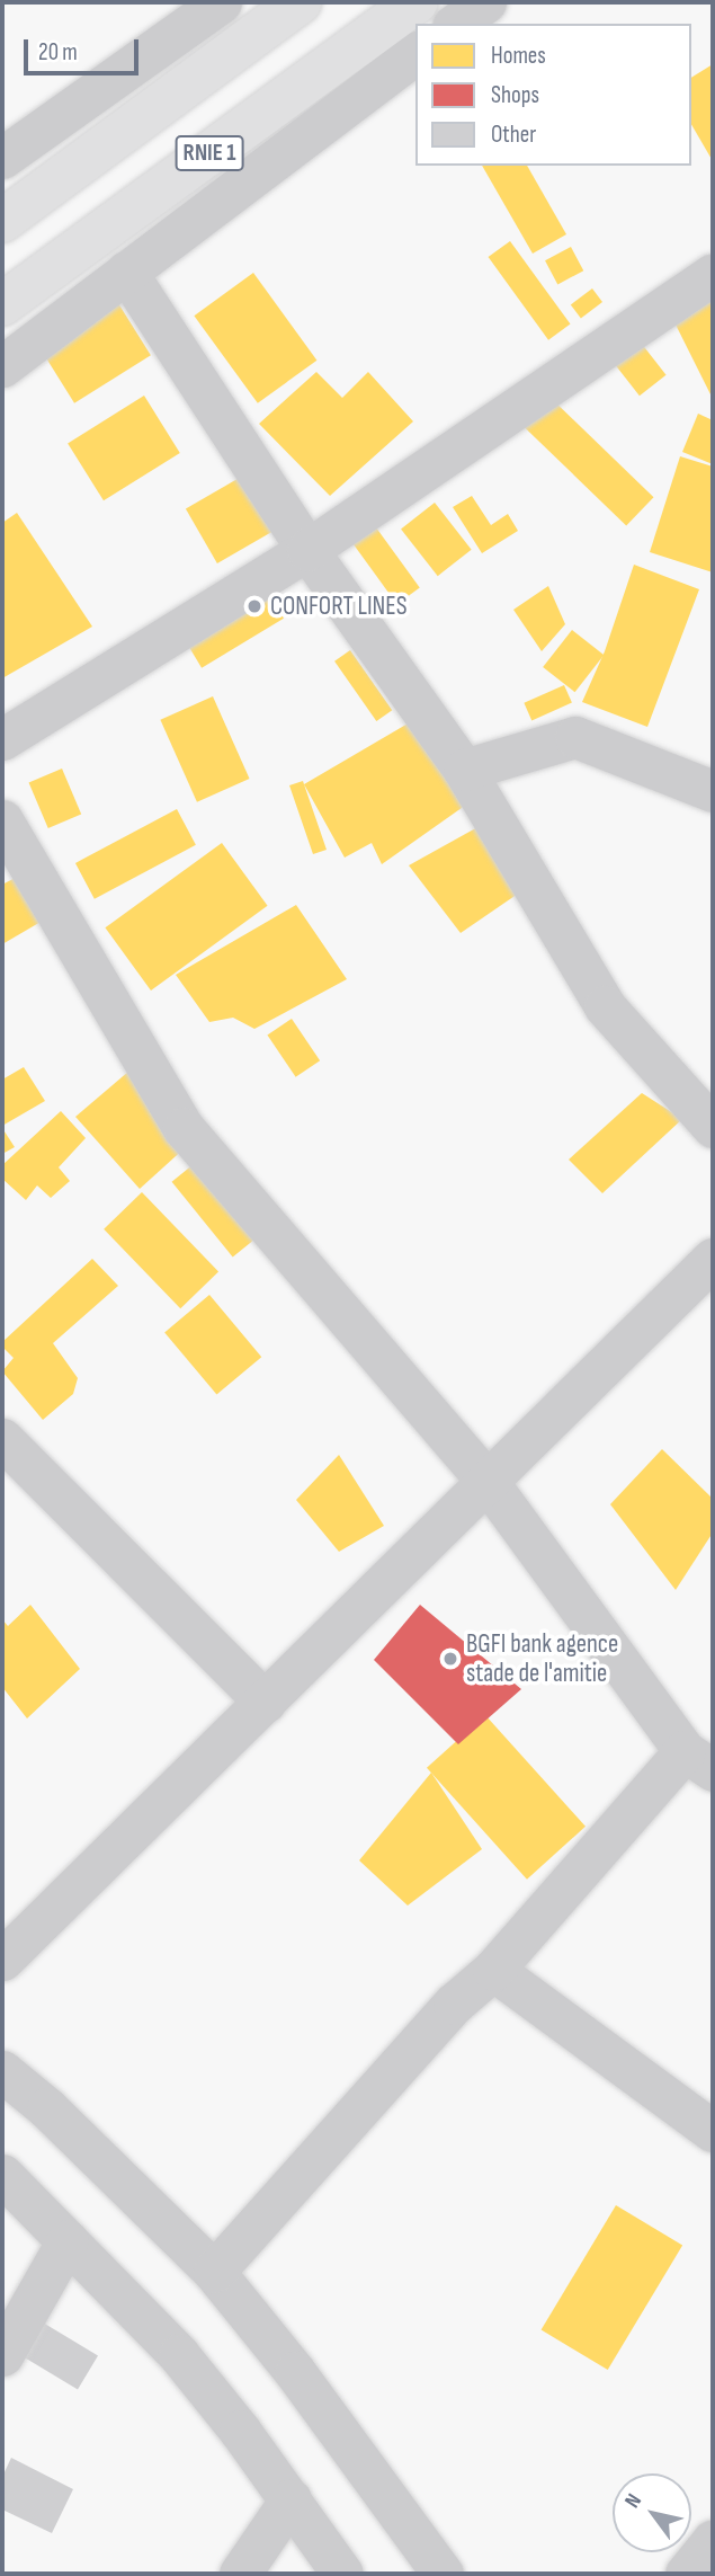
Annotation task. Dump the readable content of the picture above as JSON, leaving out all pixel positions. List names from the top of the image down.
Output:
{
  "streets": {
    "highway": ["RNIE 1"]
  },
  "places": ["CONFORT LINES", "BGFI bank agence stade de l'amitie"],
  "legend": ["Homes", "Shops", "Other"],
  "scale_bar": "20 m",
  "north": "top left"
}
